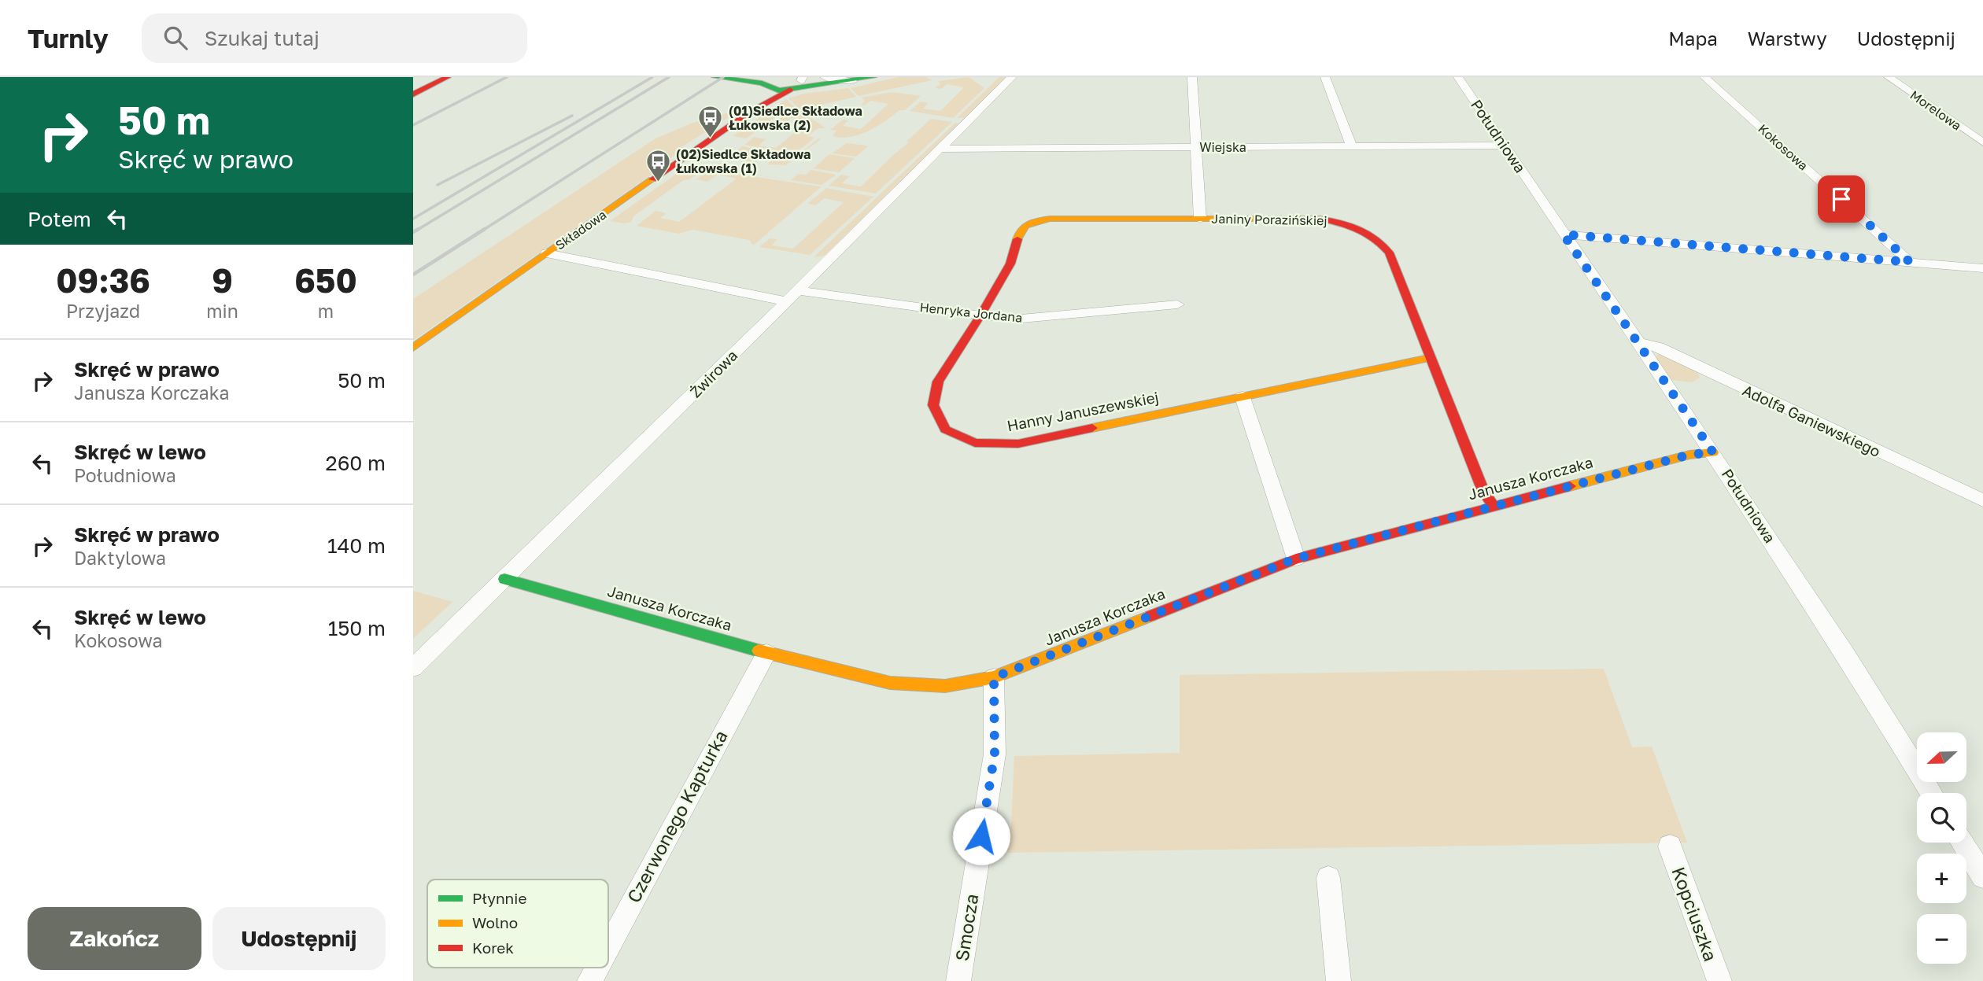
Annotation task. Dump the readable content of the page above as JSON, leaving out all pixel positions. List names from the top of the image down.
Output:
{
  "streets": {
    "street": [
      "Morelowa",
      "Południowa",
      "Wiejska",
      "Kokosowa",
      "Janiny Porazińskiej",
      "Składowa",
      "Henryka Jordana",
      "Żwirowa",
      "Hanny Januszewskiej",
      "Adolfa Ganiewskiego",
      "Janusza Korczaka",
      "Czerwonego Kapturka",
      "Kopciuszka",
      "Smocza"
    ]
  },
  "crossings": [
    ["Południowa", "Wiejska"],
    ["Południowa", "Adolfa Ganiewskiego"],
    ["Południowa", "Janusza Korczaka"],
    ["Wiejska", "Żwirowa"],
    ["Janiny Porazińskiej", "Hanny Januszewskiej"],
    ["Janiny Porazińskiej", "Janusza Korczaka"],
    ["Składowa", "Henryka Jordana"],
    ["Henryka Jordana", "Żwirowa"],
    ["Henryka Jordana", "Hanny Januszewskiej"],
    ["Żwirowa", "Janusza Korczaka"],
    ["Janusza Korczaka", "Czerwonego Kapturka"],
    ["Janusza Korczaka", "Smocza"]
  ],
  "places": {
    "bus stop": ["(01)Siedlce Składowa Łukowska (2)", "(02)Siedlce Składowa Łukowska (1)"]
  },
  "legend": ["Płynnie", "Wolno", "Korek"],
  "north": "left",
  "page": {
    "header": "Turnly",
    "search": "Szukaj tutaj",
    "nav": ["Mapa", "Warstwy", "Udostępnij"],
    "turn": ["50 m", "Skręć w prawo"],
    "then": "Potem",
    "eta": [
      "09:36",
      "Przyjazd",
      "9",
      "min",
      "650",
      "m"
    ],
    "list": [
      {
        "name": "Skręć w prawo",
        "note": "Janusza Korczaka",
        "value": "50 m"
      },
      {
        "name": "Skręć w lewo",
        "note": "Południowa",
        "value": "260 m"
      },
      {
        "name": "Skręć w prawo",
        "note": "Daktylowa",
        "value": "140 m"
      },
      {
        "name": "Skręć w lewo",
        "note": "Kokosowa",
        "value": "150 m"
      }
    ],
    "map_buttons": ["+", "−"],
    "buttons": ["Zakończ", "Udostępnij"]
  }
}
